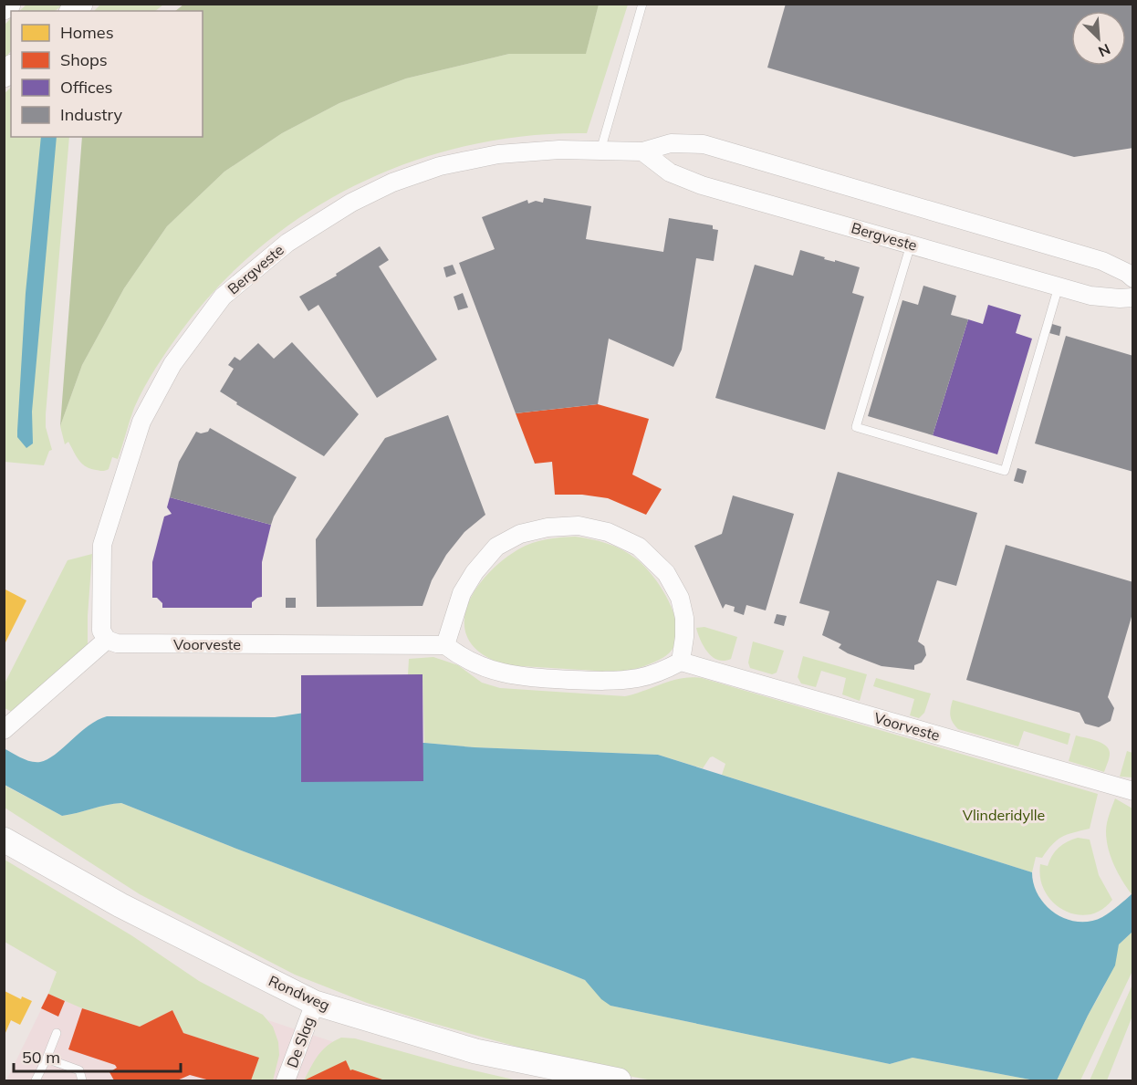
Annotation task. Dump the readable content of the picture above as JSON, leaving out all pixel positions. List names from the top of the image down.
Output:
{
  "streets": {
    "main road": ["Rondweg"],
    "street": ["Bergveste", "Voorveste", "De Slag"]
  },
  "crossings": [
    ["Bergveste", "Voorveste"],
    ["Rondweg", "De Slag"]
  ],
  "parks": ["Vlinderidylle"],
  "legend": [
    "Homes",
    "Shops",
    "Offices",
    "Industry"
  ],
  "scale_bar": "50 m",
  "north": "bottom right"
}
